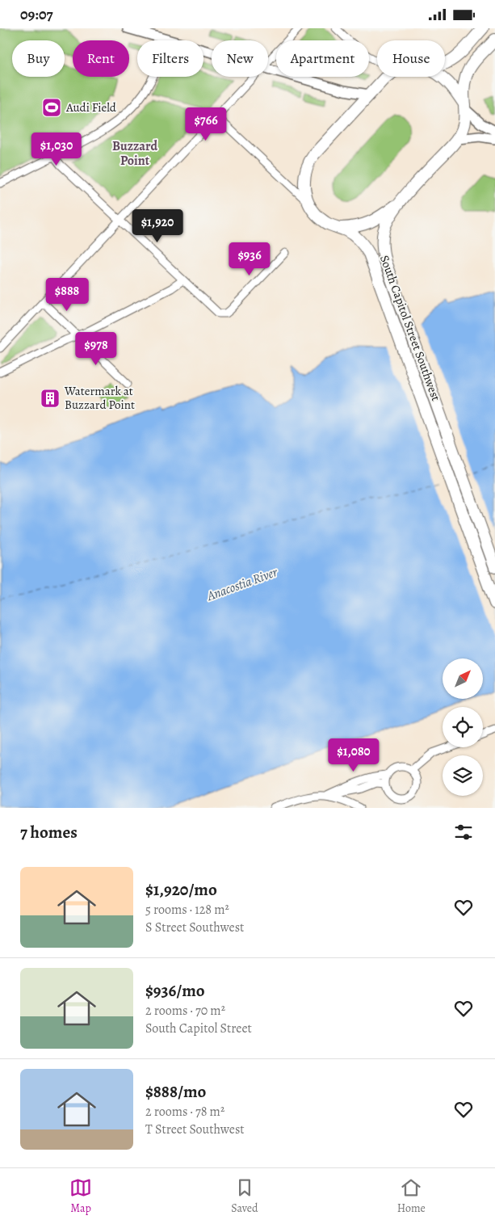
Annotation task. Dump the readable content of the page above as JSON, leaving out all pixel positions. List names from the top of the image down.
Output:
{
  "streets": {
    "main road": ["South Capitol Street Southwest"]
  },
  "districts": ["Buzzard Point"],
  "water": ["Anacostia River"],
  "places": {
    "sports": ["Audi Field"],
    "building": ["Watermark at Buzzard Point"]
  },
  "north": "top right",
  "page": {
    "status": "09:07",
    "chip": [
      "Buy",
      "Rent",
      "Filters",
      "New",
      "Apartment",
      "House"
    ],
    "price": [
      "$766",
      "$1,030",
      "$1,920",
      "$936",
      "$888",
      "$978",
      "$1,080"
    ],
    "heading": "7 homes",
    "list": [
      {
        "name": "$1,920/mo",
        "note": "5 rooms · 128 m² · S Street Southwest"
      },
      {
        "name": "$936/mo",
        "note": "2 rooms · 70 m² · South Capitol Street"
      },
      {
        "name": "$888/mo",
        "note": "2 rooms · 78 m² · T Street Southwest"
      }
    ],
    "tabs": ["Map", "Saved", "Home"]
  }
}
